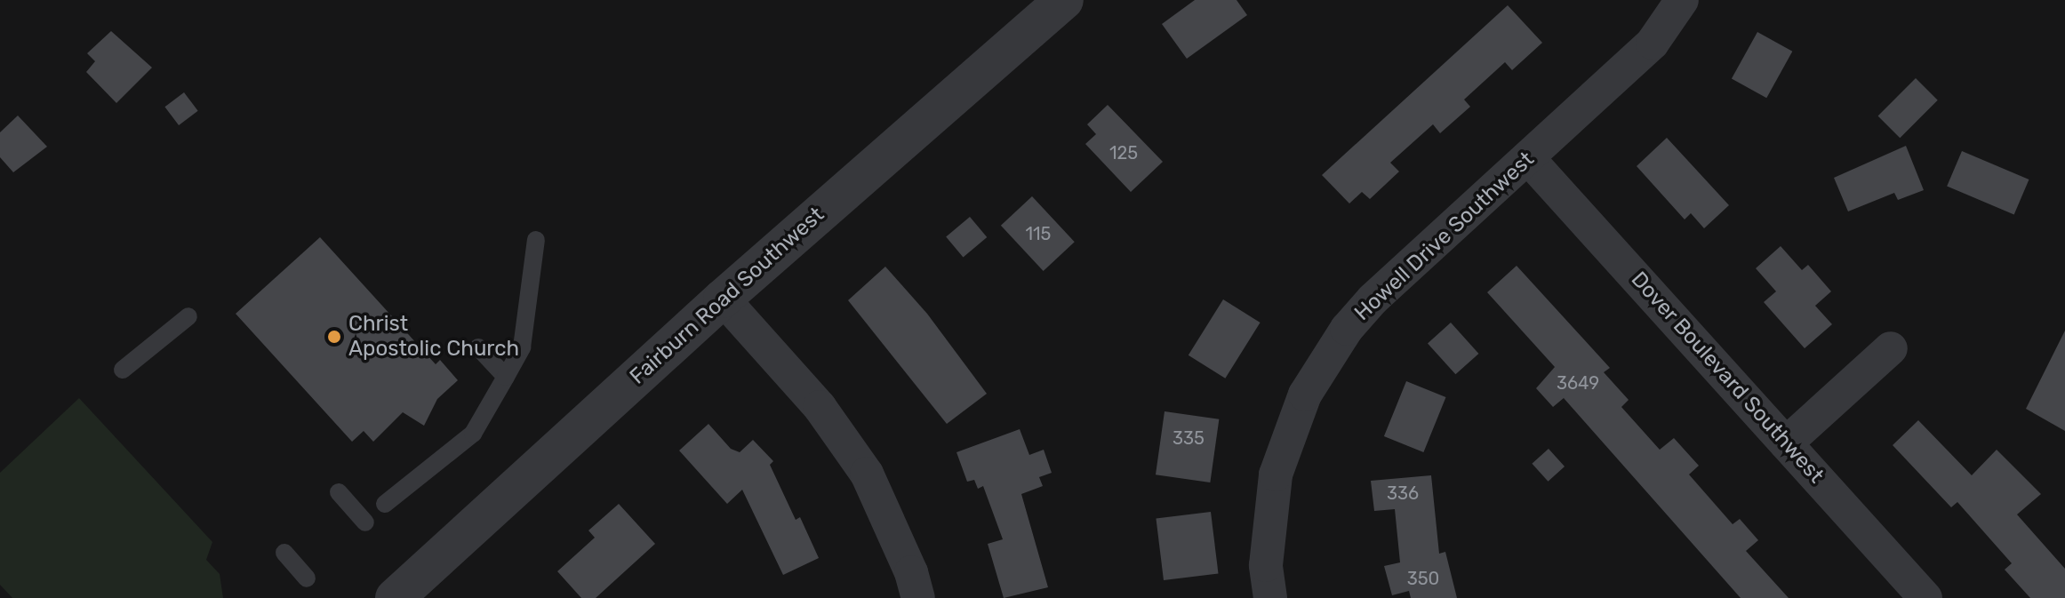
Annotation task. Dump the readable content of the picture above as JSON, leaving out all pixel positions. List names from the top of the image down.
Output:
{
  "streets": {
    "street": ["Howell Drive Southwest", "Fairburn Road Southwest", "Dover Boulevard Southwest"]
  },
  "crossings": [
    ["Howell Drive Southwest", "Dover Boulevard Southwest"]
  ],
  "places": ["Christ Apostolic Church"],
  "house_numbers": [
    "125",
    "115",
    "3649",
    "335",
    "336",
    "350"
  ]
}
